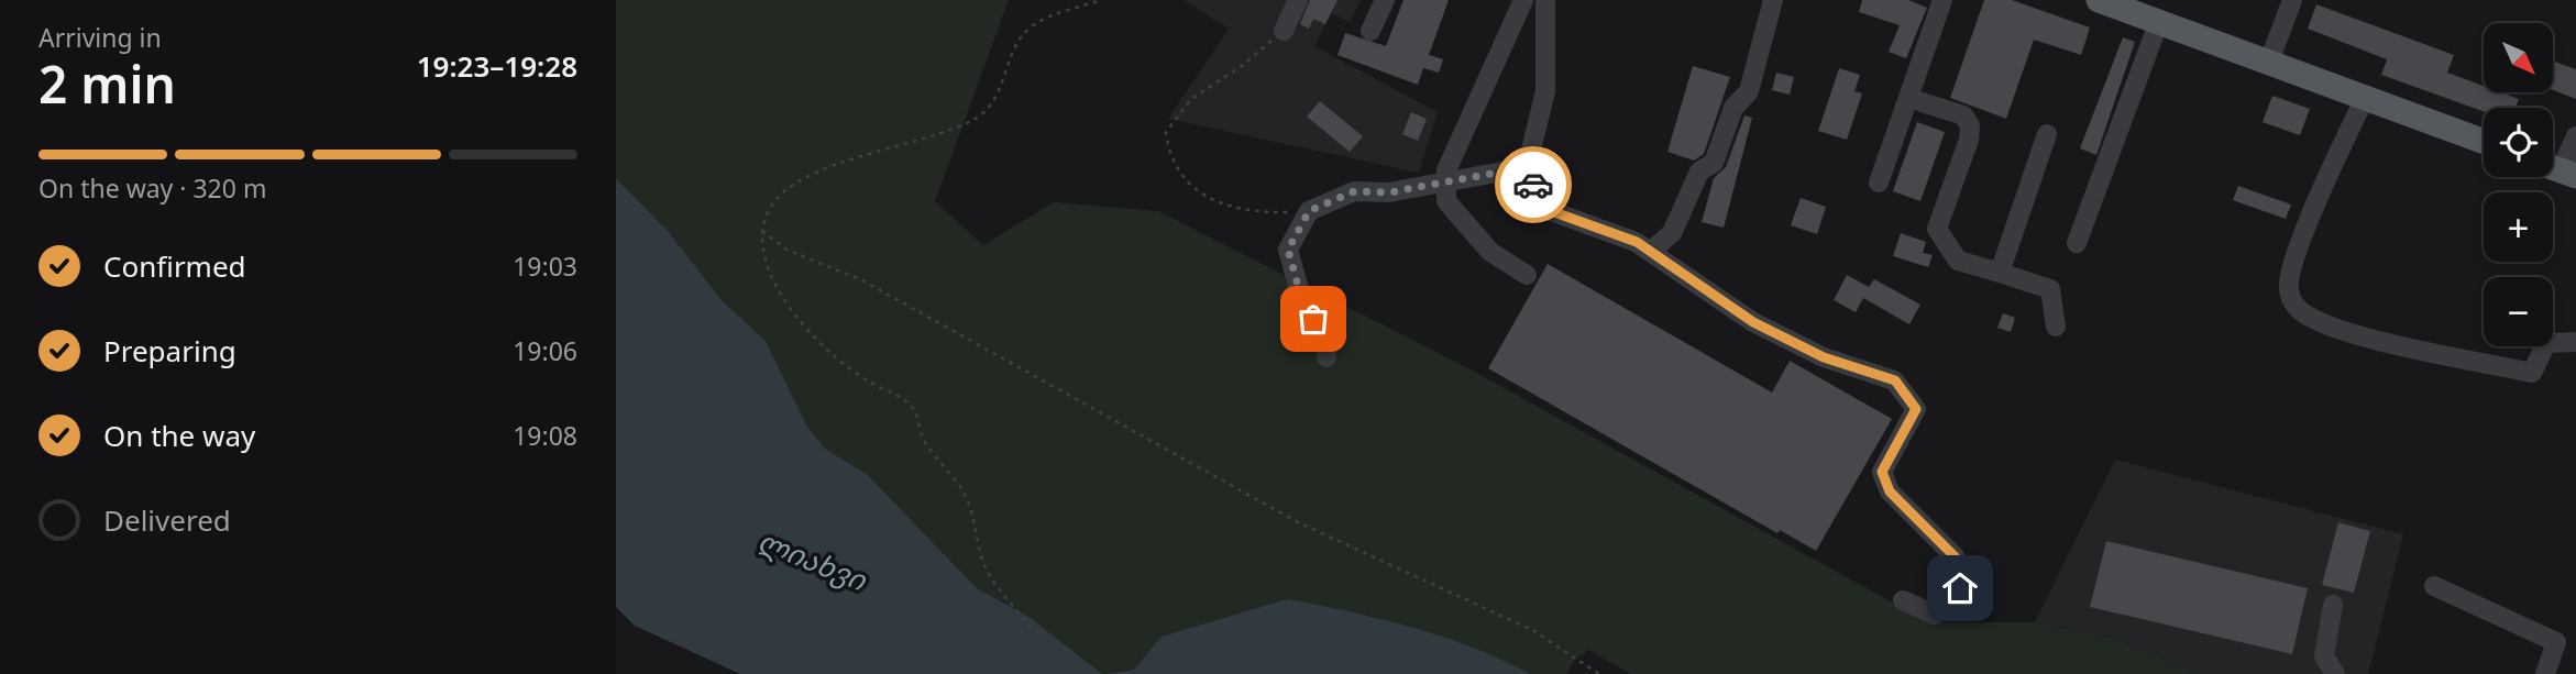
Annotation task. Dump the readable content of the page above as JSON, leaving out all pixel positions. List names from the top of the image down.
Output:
{
  "water": ["ლიახვი"],
  "north": "bottom right",
  "page": {
    "heading": ["2 min", "Arriving in", "19:23–19:28"],
    "map_buttons": ["+", "−"],
    "bar": "On the way · 320 m",
    "list": [
      ["Confirmed", "19:03"],
      ["Preparing", "19:06"],
      ["On the way", "19:08"],
      "Delivered"
    ]
  }
}
